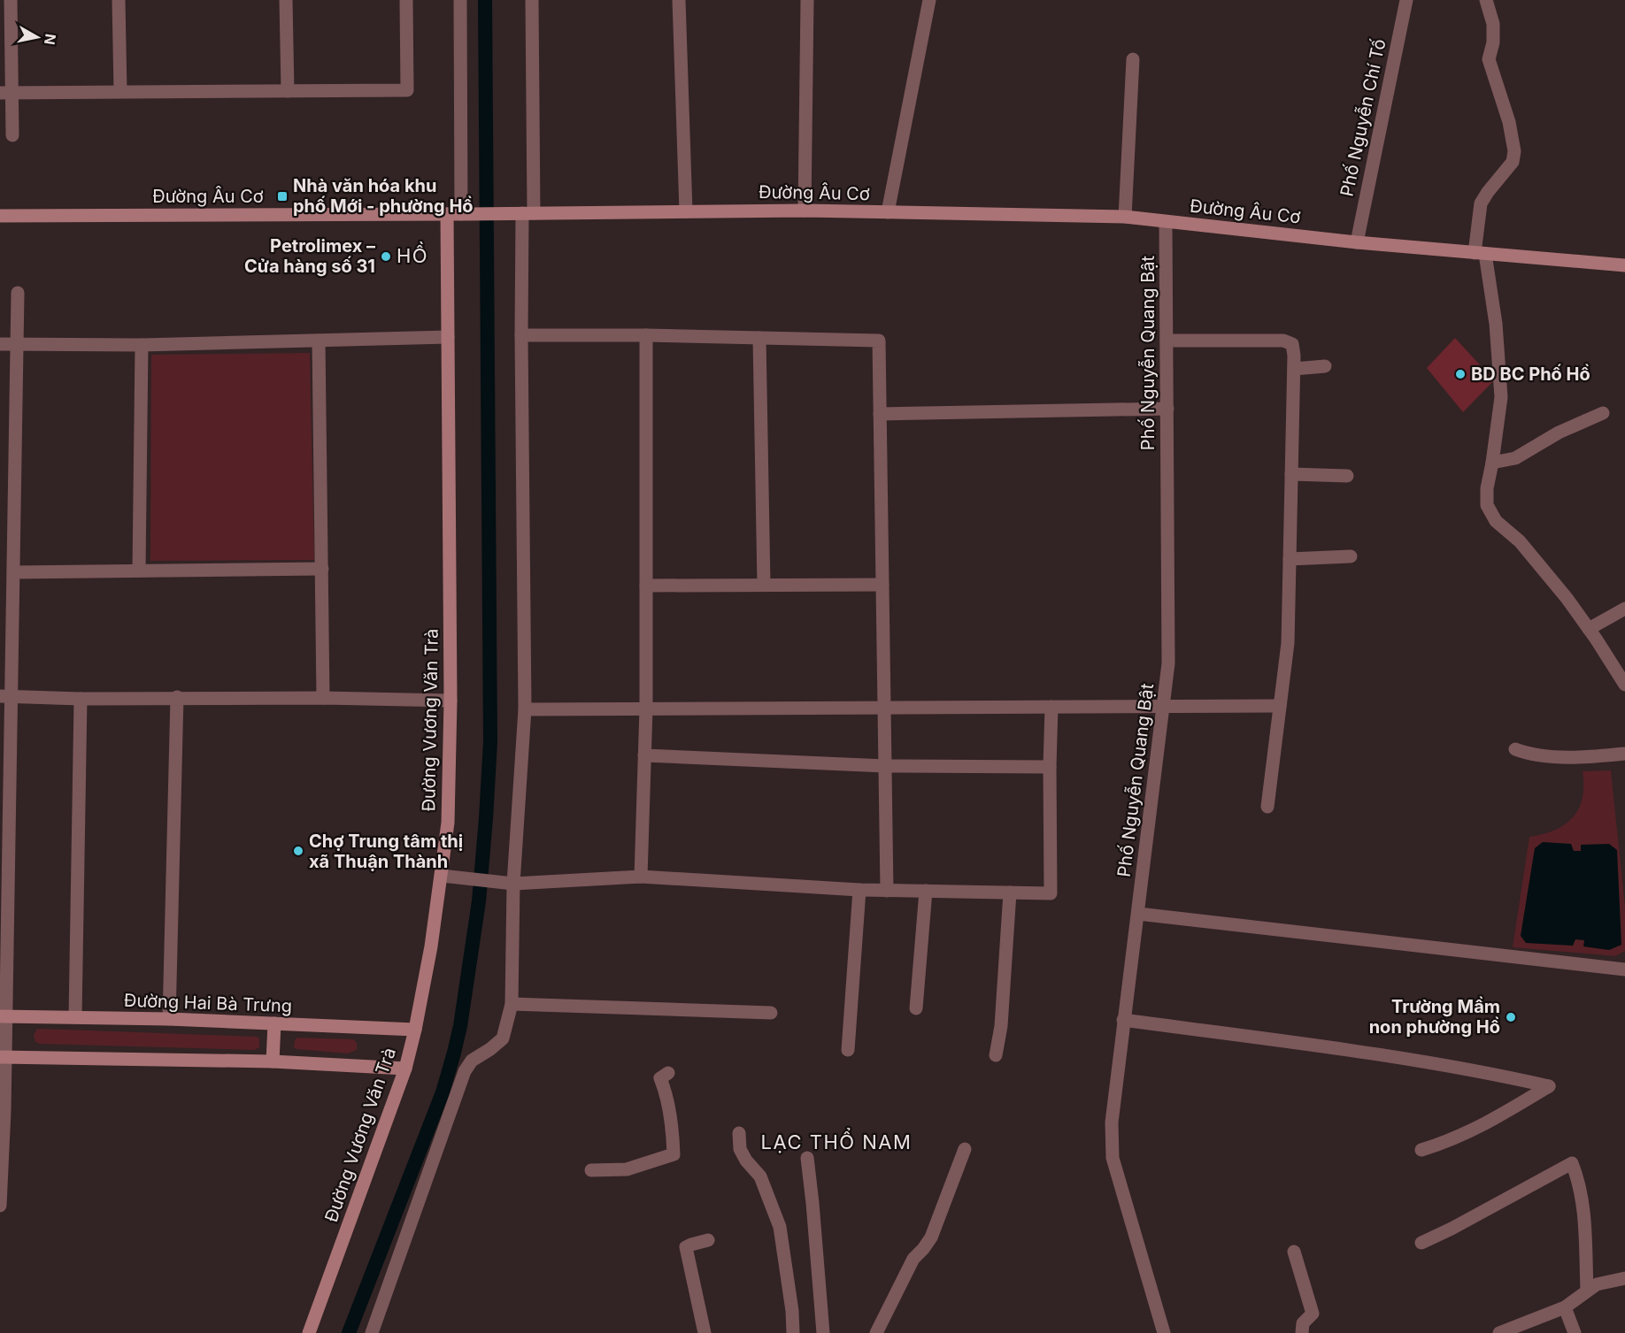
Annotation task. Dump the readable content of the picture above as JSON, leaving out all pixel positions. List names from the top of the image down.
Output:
{
  "streets": {
    "main road": ["Đường Âu Cơ", "Đường Vương Văn Trà", "Đường Hai Bà Trưng"],
    "street": ["Phố Nguyễn Chí Tố", "Phố Nguyễn Quang Bật"]
  },
  "crossings": [
    ["Phố Nguyễn Chí Tố", "Đường Âu Cơ"],
    ["Đường Âu Cơ", "Phố Nguyễn Quang Bật"],
    ["Đường Âu Cơ", "Đường Vương Văn Trà"],
    ["Đường Vương Văn Trà", "Đường Hai Bà Trưng"]
  ],
  "districts": ["HỒ", "LẠC THỔ NAM"],
  "places": {
    "transit": ["Nhà văn hóa khu phố Mới - phường Hồ"],
    "other": [
      "Petrolimex – Cửa hàng số 31",
      "BD BC Phố Hồ",
      "Chợ Trung tâm thị xã Thuận Thành",
      "Trường Mầm non phường Hồ"
    ]
  },
  "north": "right"
}
